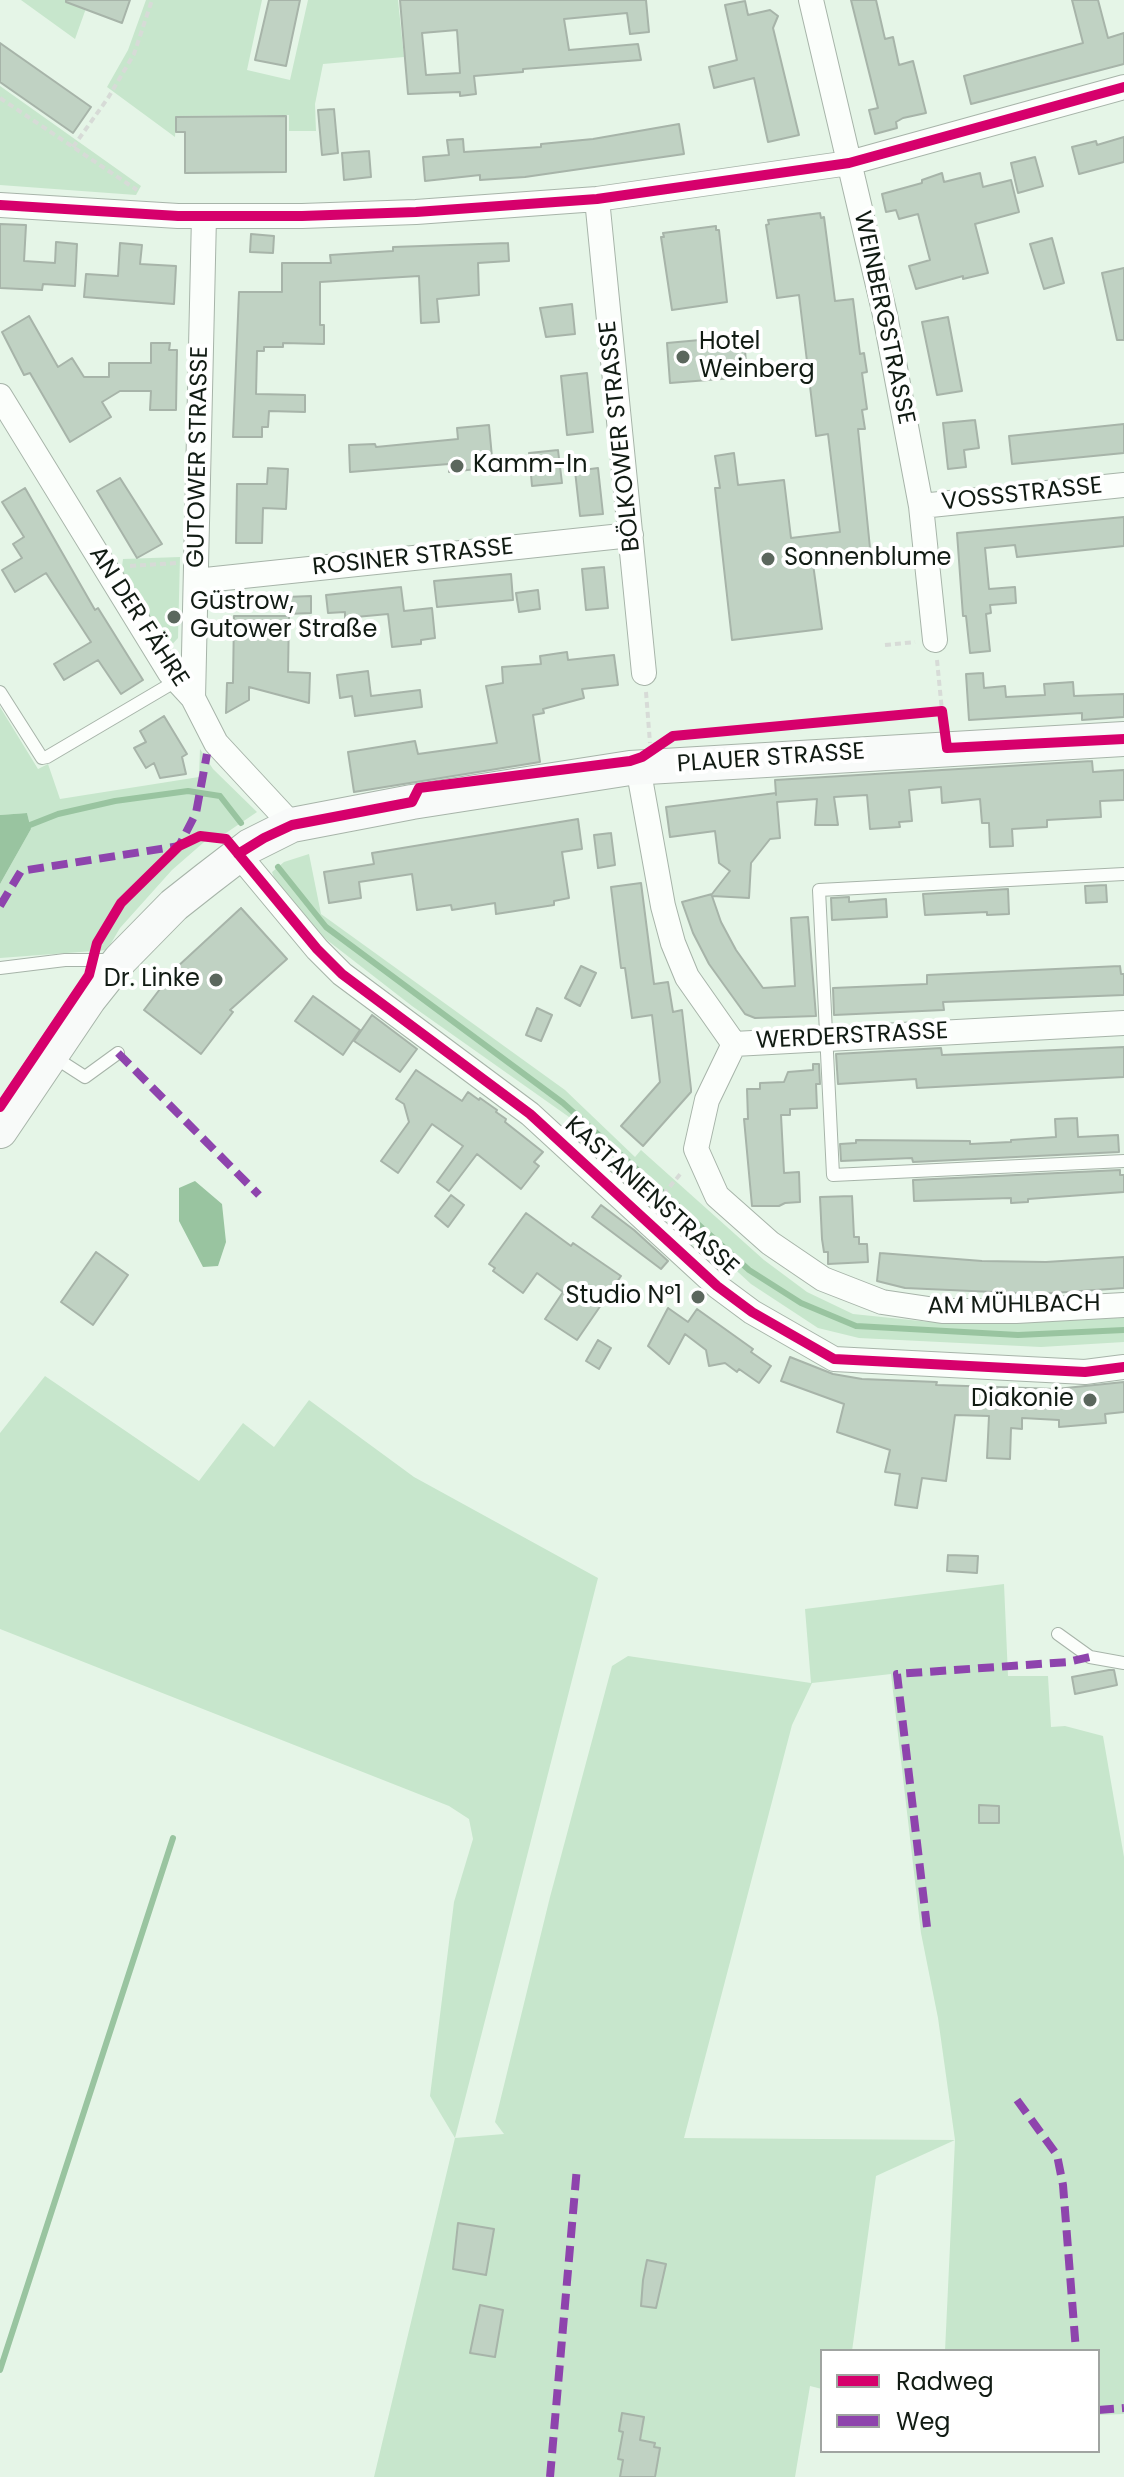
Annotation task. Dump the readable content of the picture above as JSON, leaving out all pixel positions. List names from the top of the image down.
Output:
{
  "streets": {
    "main road": ["PLAUER STRASSE"],
    "street": [
      "WEINBERGSTRASSE",
      "BÖLKOWER STRASSE",
      "GUTOWER STRASSE",
      "VOSSSTRASSE",
      "ROSINER STRASSE",
      "AN DER FÄHRE",
      "WERDERSTRASSE",
      "KASTANIENSTRASSE",
      "AM MÜHLBACH"
    ]
  },
  "crossings": [
    ["WEINBERGSTRASSE", "VOSSSTRASSE"],
    ["BÖLKOWER STRASSE", "ROSINER STRASSE"],
    ["GUTOWER STRASSE", "ROSINER STRASSE"],
    ["GUTOWER STRASSE", "AN DER FÄHRE"],
    ["AN DER FÄHRE", "PLAUER STRASSE"],
    ["PLAUER STRASSE", "WERDERSTRASSE"],
    ["PLAUER STRASSE", "KASTANIENSTRASSE"],
    ["WERDERSTRASSE", "AM MÜHLBACH"]
  ],
  "places": [
    "Hotel Weinberg",
    "Kamm-In",
    "Sonnenblume",
    "Güstrow, Gutower Straße",
    "Dr. Linke",
    "Studio N°1",
    "Diakonie"
  ],
  "legend": ["Radweg", "Weg"]
}
